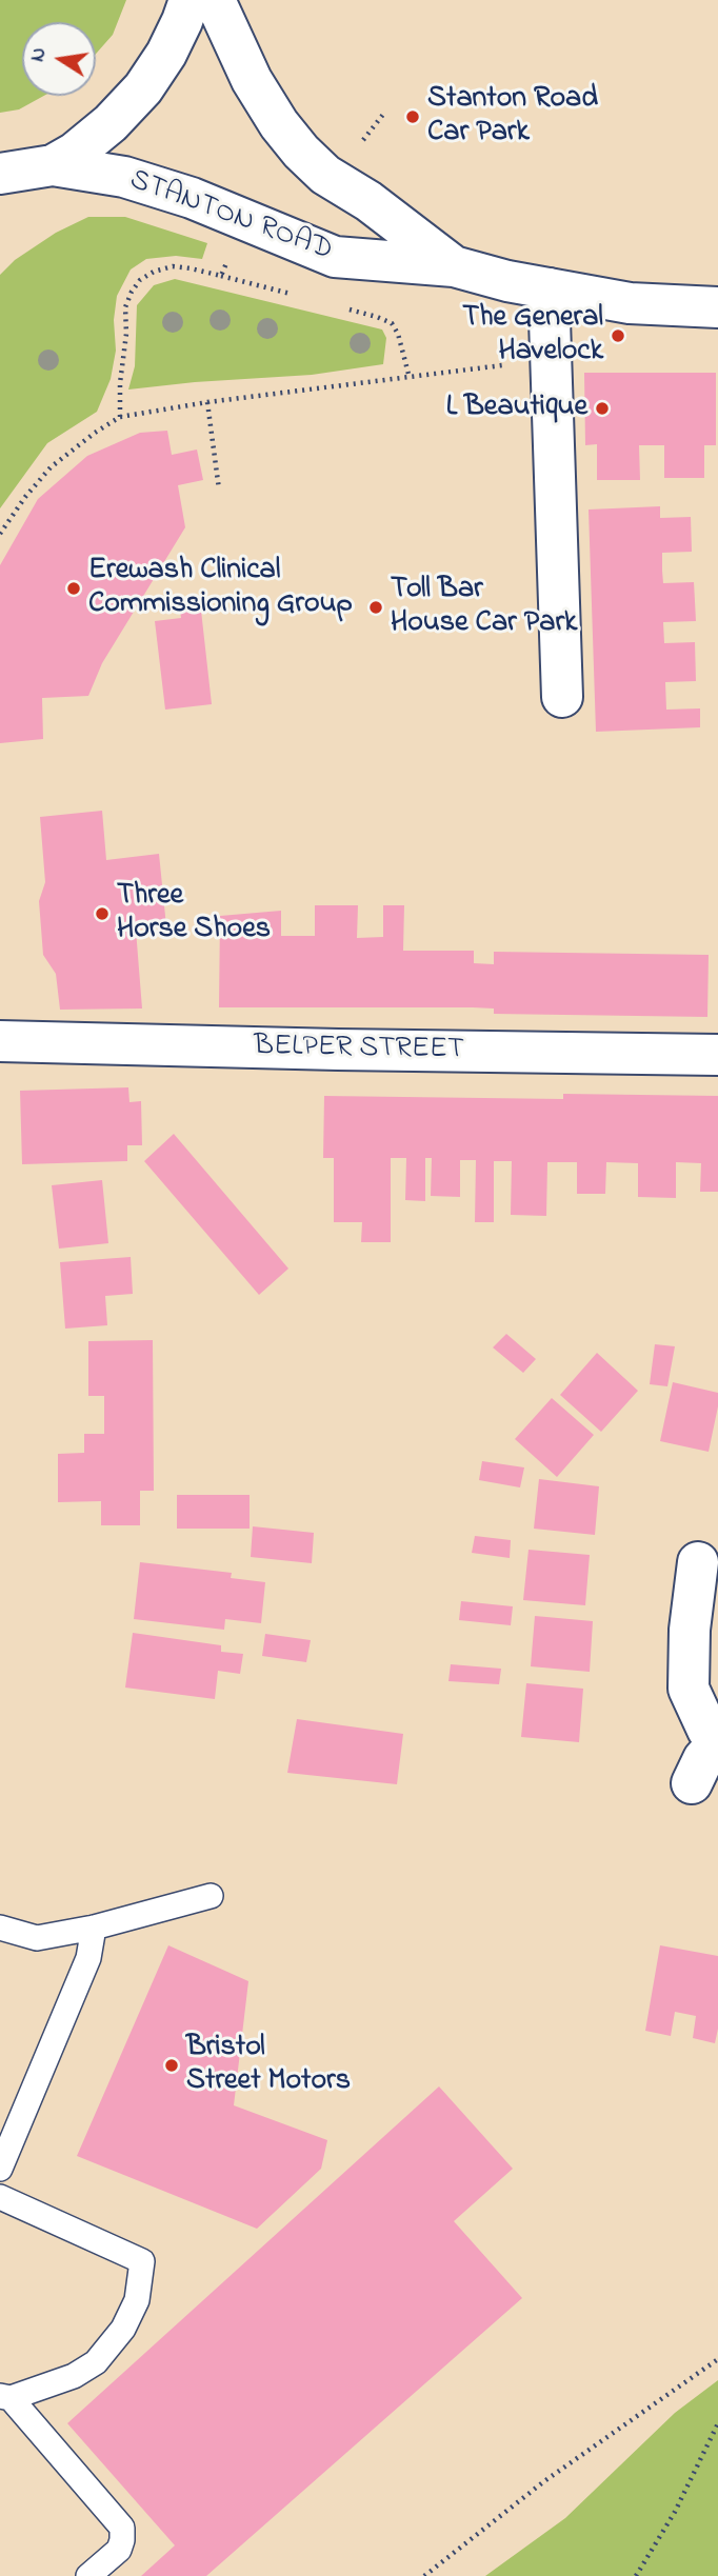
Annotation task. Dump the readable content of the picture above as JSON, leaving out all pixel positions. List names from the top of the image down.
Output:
{
  "streets": {
    "street": ["STANTON ROAD", "BELPER STREET"]
  },
  "places": [
    "Stanton Road Car Park",
    "The General Havelock",
    "L Beautique",
    "Erewash Clinical Commissioning Group",
    "Toll Bar House Car Park",
    "Three Horse Shoes",
    "Bristol Street Motors"
  ],
  "north": "left"
}
